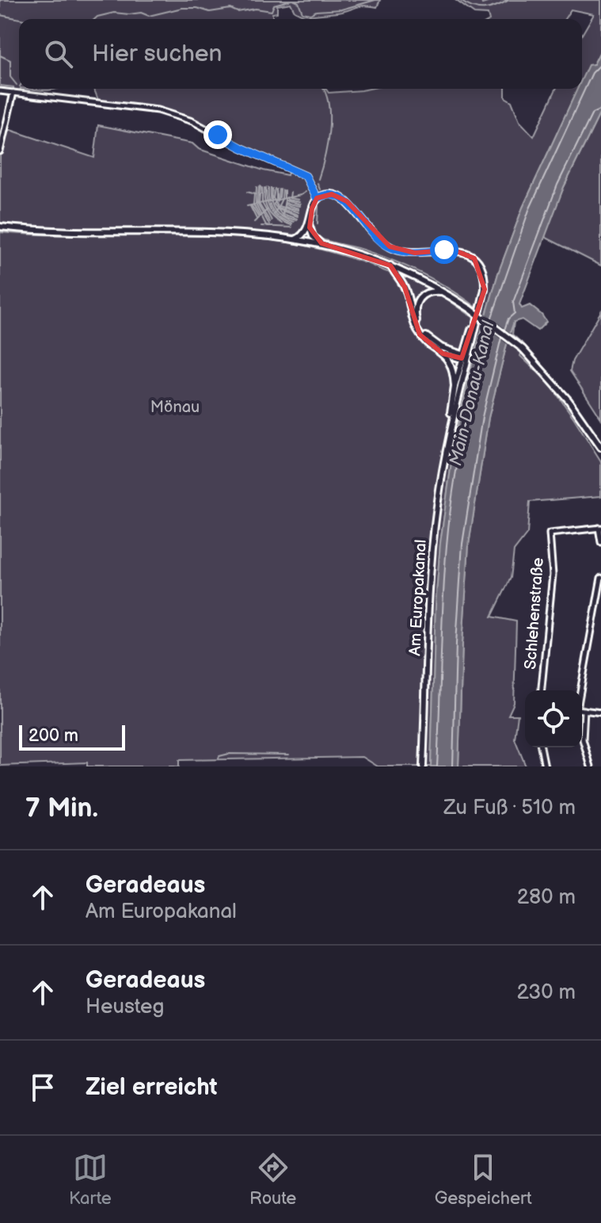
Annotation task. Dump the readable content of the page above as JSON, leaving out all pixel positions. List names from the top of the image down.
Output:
{
  "streets": {
    "main road": ["Am Europakanal"],
    "street": ["Schlehenstraße"]
  },
  "water": ["Main-Donau-Kanal"],
  "parks": ["Mönau"],
  "scale_bar": "200 m",
  "page": {
    "search": "Hier suchen",
    "scale": "200 m",
    "heading": ["7 Min.", "Zu Fuß · 510 m"],
    "list": [
      ["Geradeaus", "Am Europakanal", "280 m"],
      ["Geradeaus", "Heusteg", "230 m"],
      "Ziel erreicht"
    ],
    "nav": ["Karte", "Route", "Gespeichert"]
  }
}
